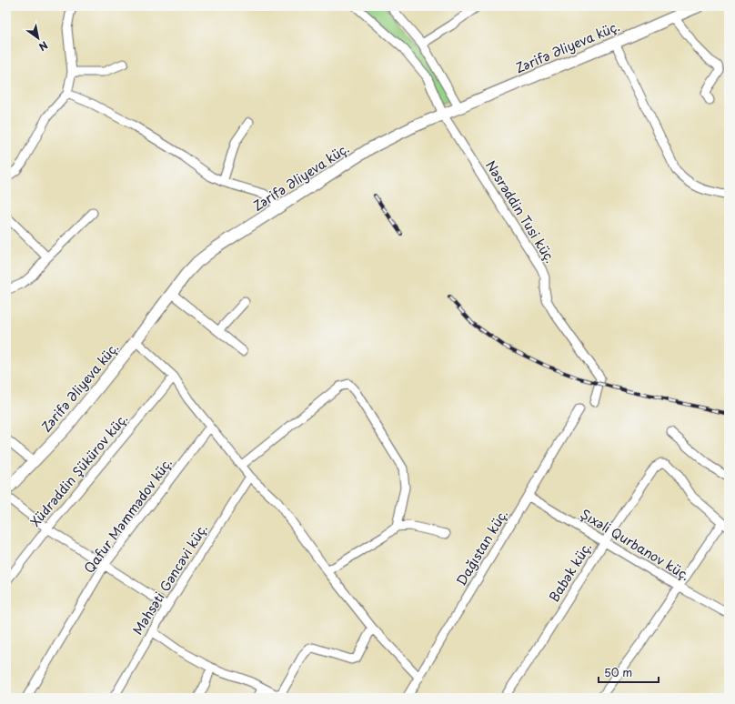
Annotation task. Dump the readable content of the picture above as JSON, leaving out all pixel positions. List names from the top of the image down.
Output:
{
  "streets": {
    "street": [
      "Zərifə Əliyeva küç.",
      "Nəsrəddin Tusi küç.",
      "Xüdrəddin Şükürov küç.",
      "Qafur Məmmədov küç.",
      "Şıxəli Qurbanov küç.",
      "Dağıstan küç.",
      "Babək küç.",
      "Məhsəti Gəncəvi küç."
    ]
  },
  "crossings": [
    ["Zərifə Əliyeva küç.", "Nəsrəddin Tusi küç."],
    ["Şıxəli Qurbanov küç.", "Dağıstan küç."],
    ["Şıxəli Qurbanov küç.", "Babək küç."]
  ],
  "scale_bar": "50 m",
  "north": "bottom right"
}
